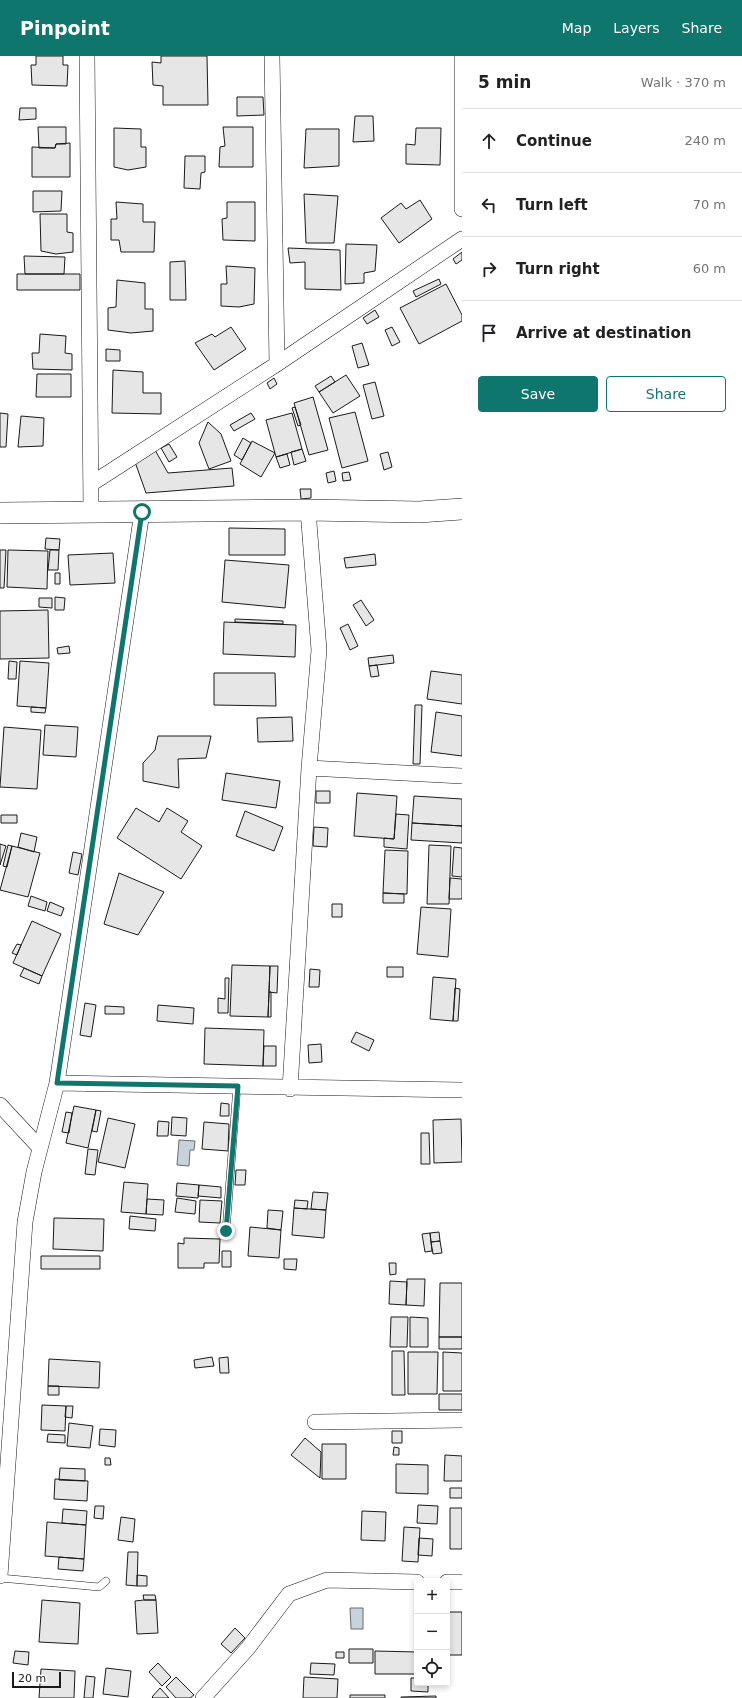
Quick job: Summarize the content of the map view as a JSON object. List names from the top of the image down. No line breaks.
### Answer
{"scale_bar":"20 m","page":{"header":"Pinpoint","nav":["Map","Layers","Share"],"heading":["5 min","Walk · 370 m"],"list":[["Continue","240 m"],["Turn left","70 m"],["Turn right","60 m"],"Arrive at destination"],"buttons":["Save","Share"],"map_buttons":["+","−"],"scale":"20 m"}}
